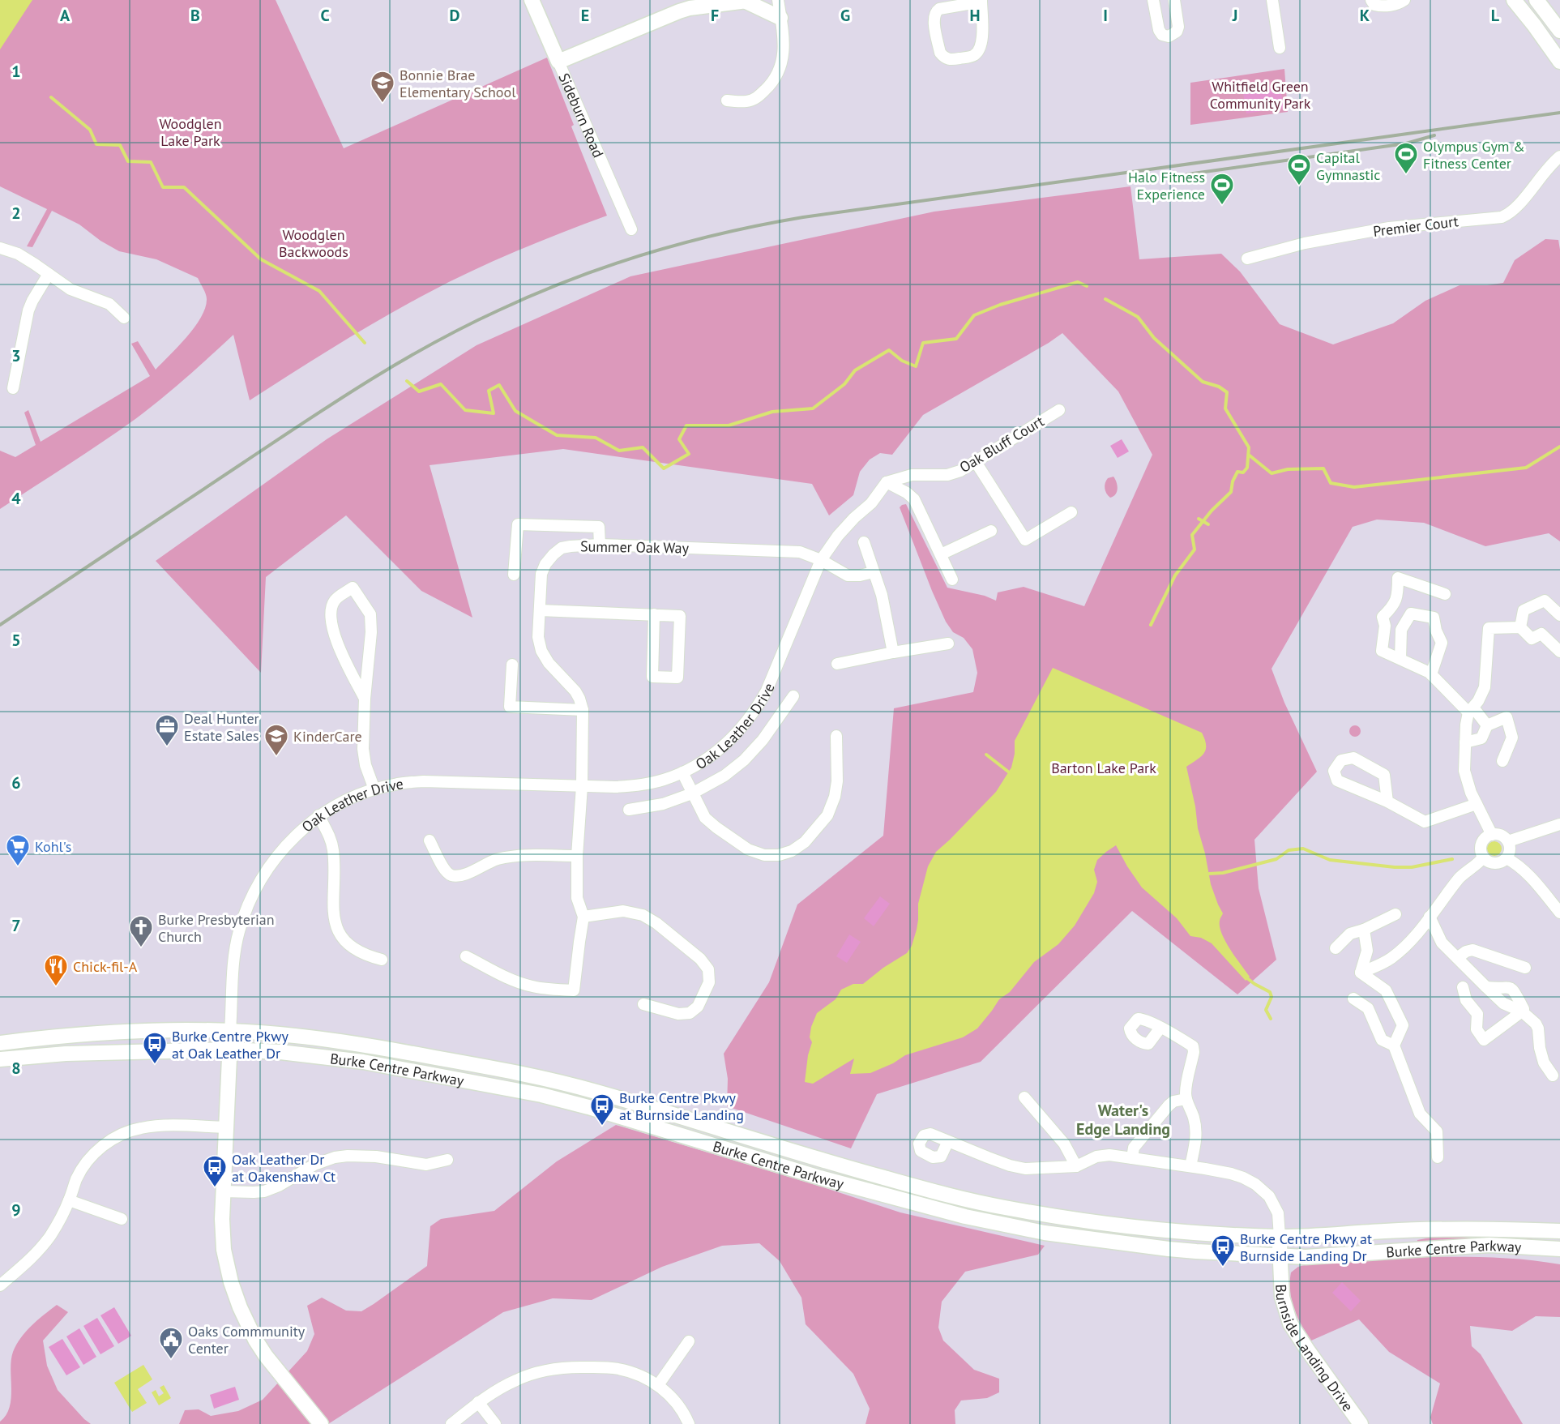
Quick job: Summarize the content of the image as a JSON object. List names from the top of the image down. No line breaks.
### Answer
{"streets":{"main road":["Sideburn Road","Oak Leather Drive","Burke Centre Parkway","Burnside Landing Drive"],"street":["Premier Court","Oak Bluff Court","Summer Oak Way"]},"crossings":[["Oak Bluff Court","Oak Leather Drive"],["Summer Oak Way","Oak Leather Drive"],["Oak Leather Drive","Burke Centre Parkway"],["Burke Centre Parkway","Burnside Landing Drive"]],"districts":["Water's Edge Landing"],"parks":["Whitfield Green Community Park","Woodglen Lake Park","Woodglen Backwoods","Barton Lake Park"],"places":{"school or university":["Bonnie Brae Elementary School","KinderCare"],"sports":["Olympus Gym & Fitness Center","Capital Gymnastic","Halo Fitness Experience"],"office":["Deal Hunter Estate Sales"],"supermarket":["Kohl's"],"church":["Burke Presbyterian Church"],"restaurant":["Chick-fil-A"],"bus stop":["Burke Centre Pkwy at Oak Leather Dr","Burke Centre Pkwy at Burnside Landing","Oak Leather Dr at Oakenshaw Ct","Burke Centre Pkwy at Burnside Landing Dr"],"public building":["Oaks Commmunity Center"]},"grid":{"columns":["A","B","C","D","E","F","G","H","I","J","K","L"],"rows":["1","2","3","4","5","6","7","8","9"]}}
